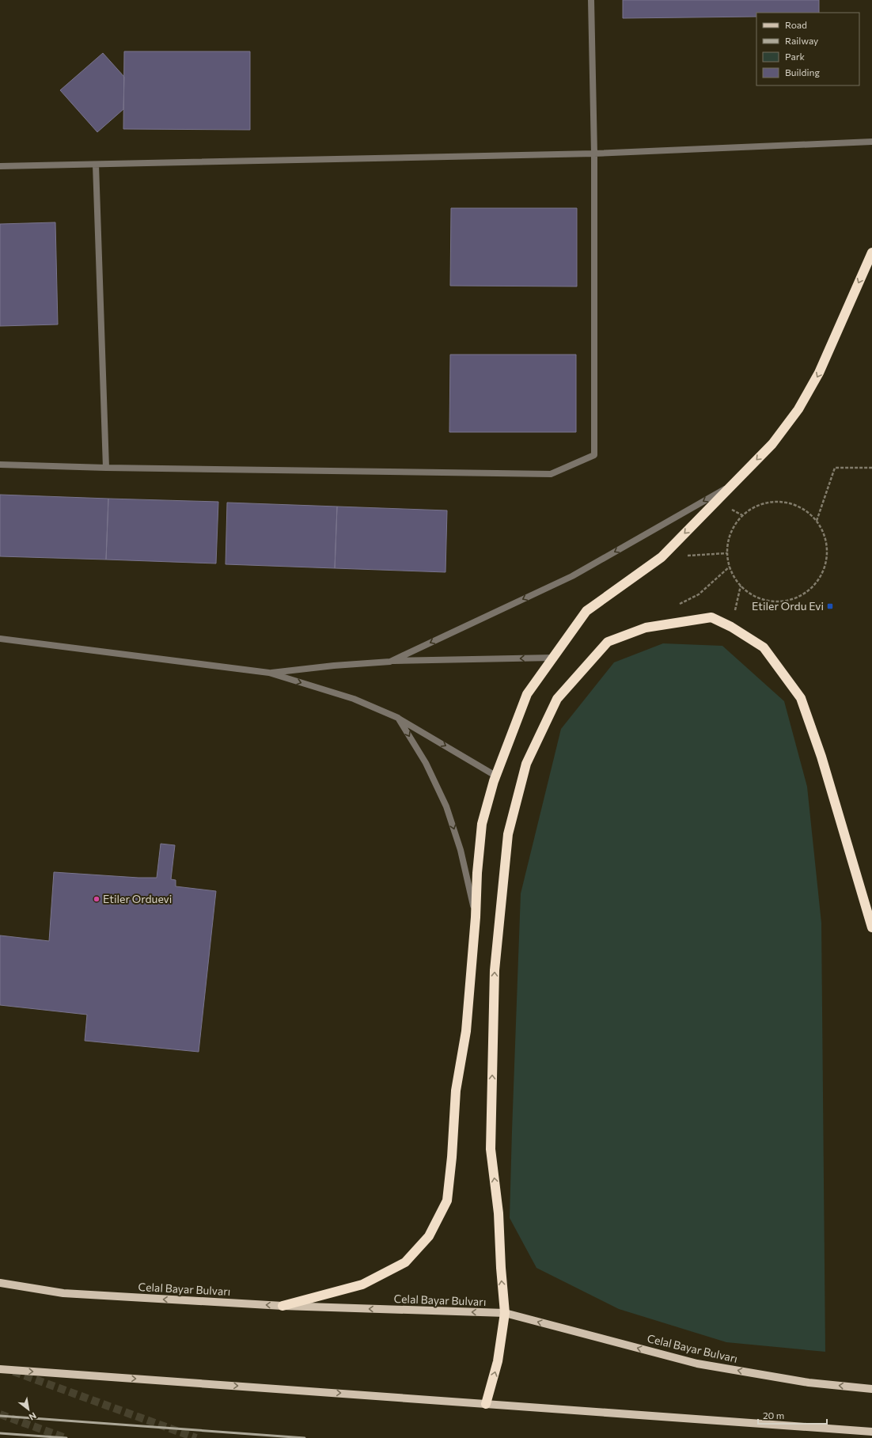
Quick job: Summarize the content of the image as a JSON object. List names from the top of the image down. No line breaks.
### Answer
{"streets":{"main road":["Celal Bayar Bulvarı"]},"one_way":["Celal Bayar Bulvarı"],"places":{"transit":["Etiler Ordu Evi"],"other":["Etiler Orduevi"]},"legend":["Road","Railway","Park","Building"],"scale_bar":"20 m","north":"bottom right"}
